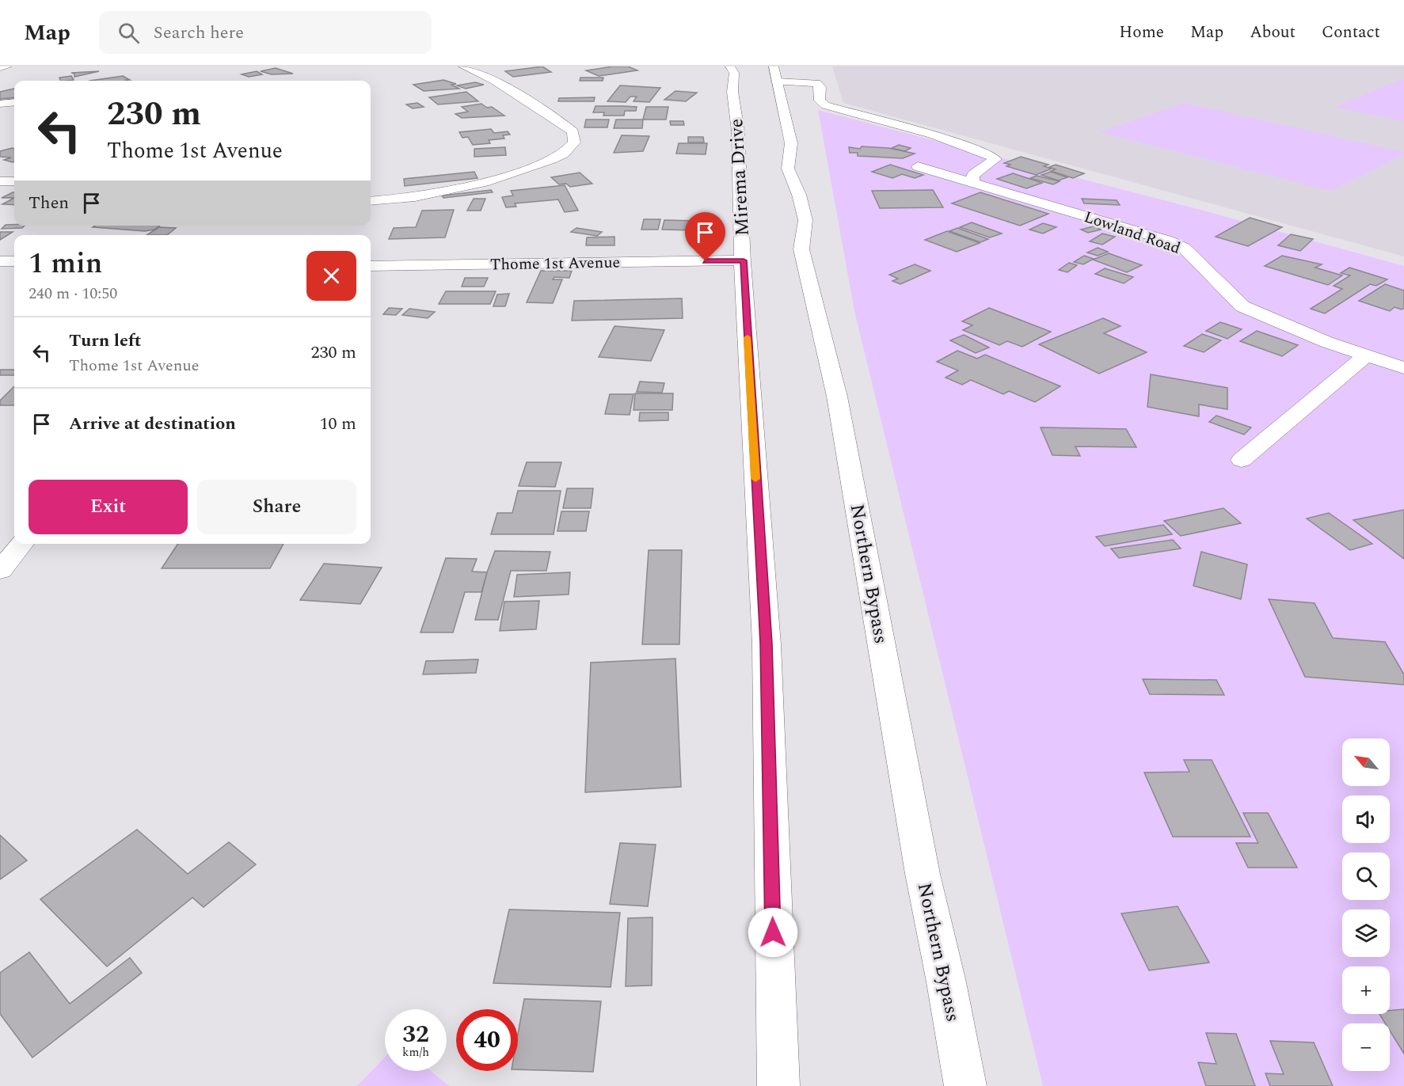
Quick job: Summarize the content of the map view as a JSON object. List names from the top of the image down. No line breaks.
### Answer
{"streets":{"street":["Mirema Drive","Lowland Road","Thome 1st Avenue","Northern Bypass"]},"crossings":[["Mirema Drive","Thome 1st Avenue"]],"north":"top left","page":{"header":"Map","search":"Search here","nav":["Home","Map","About","Contact"],"turn":["230 m","Thome 1st Avenue"],"then":"Then","heading":["1 min","240 m · 10:50"],"list":[{"name":"Turn left","note":"Thome 1st Avenue","value":"230 m"},{"name":"Arrive at destination","value":"10 m"}],"buttons":["Exit","Share"],"map_buttons":["+","−"],"speed":"32 km/h","limit":"40"}}
